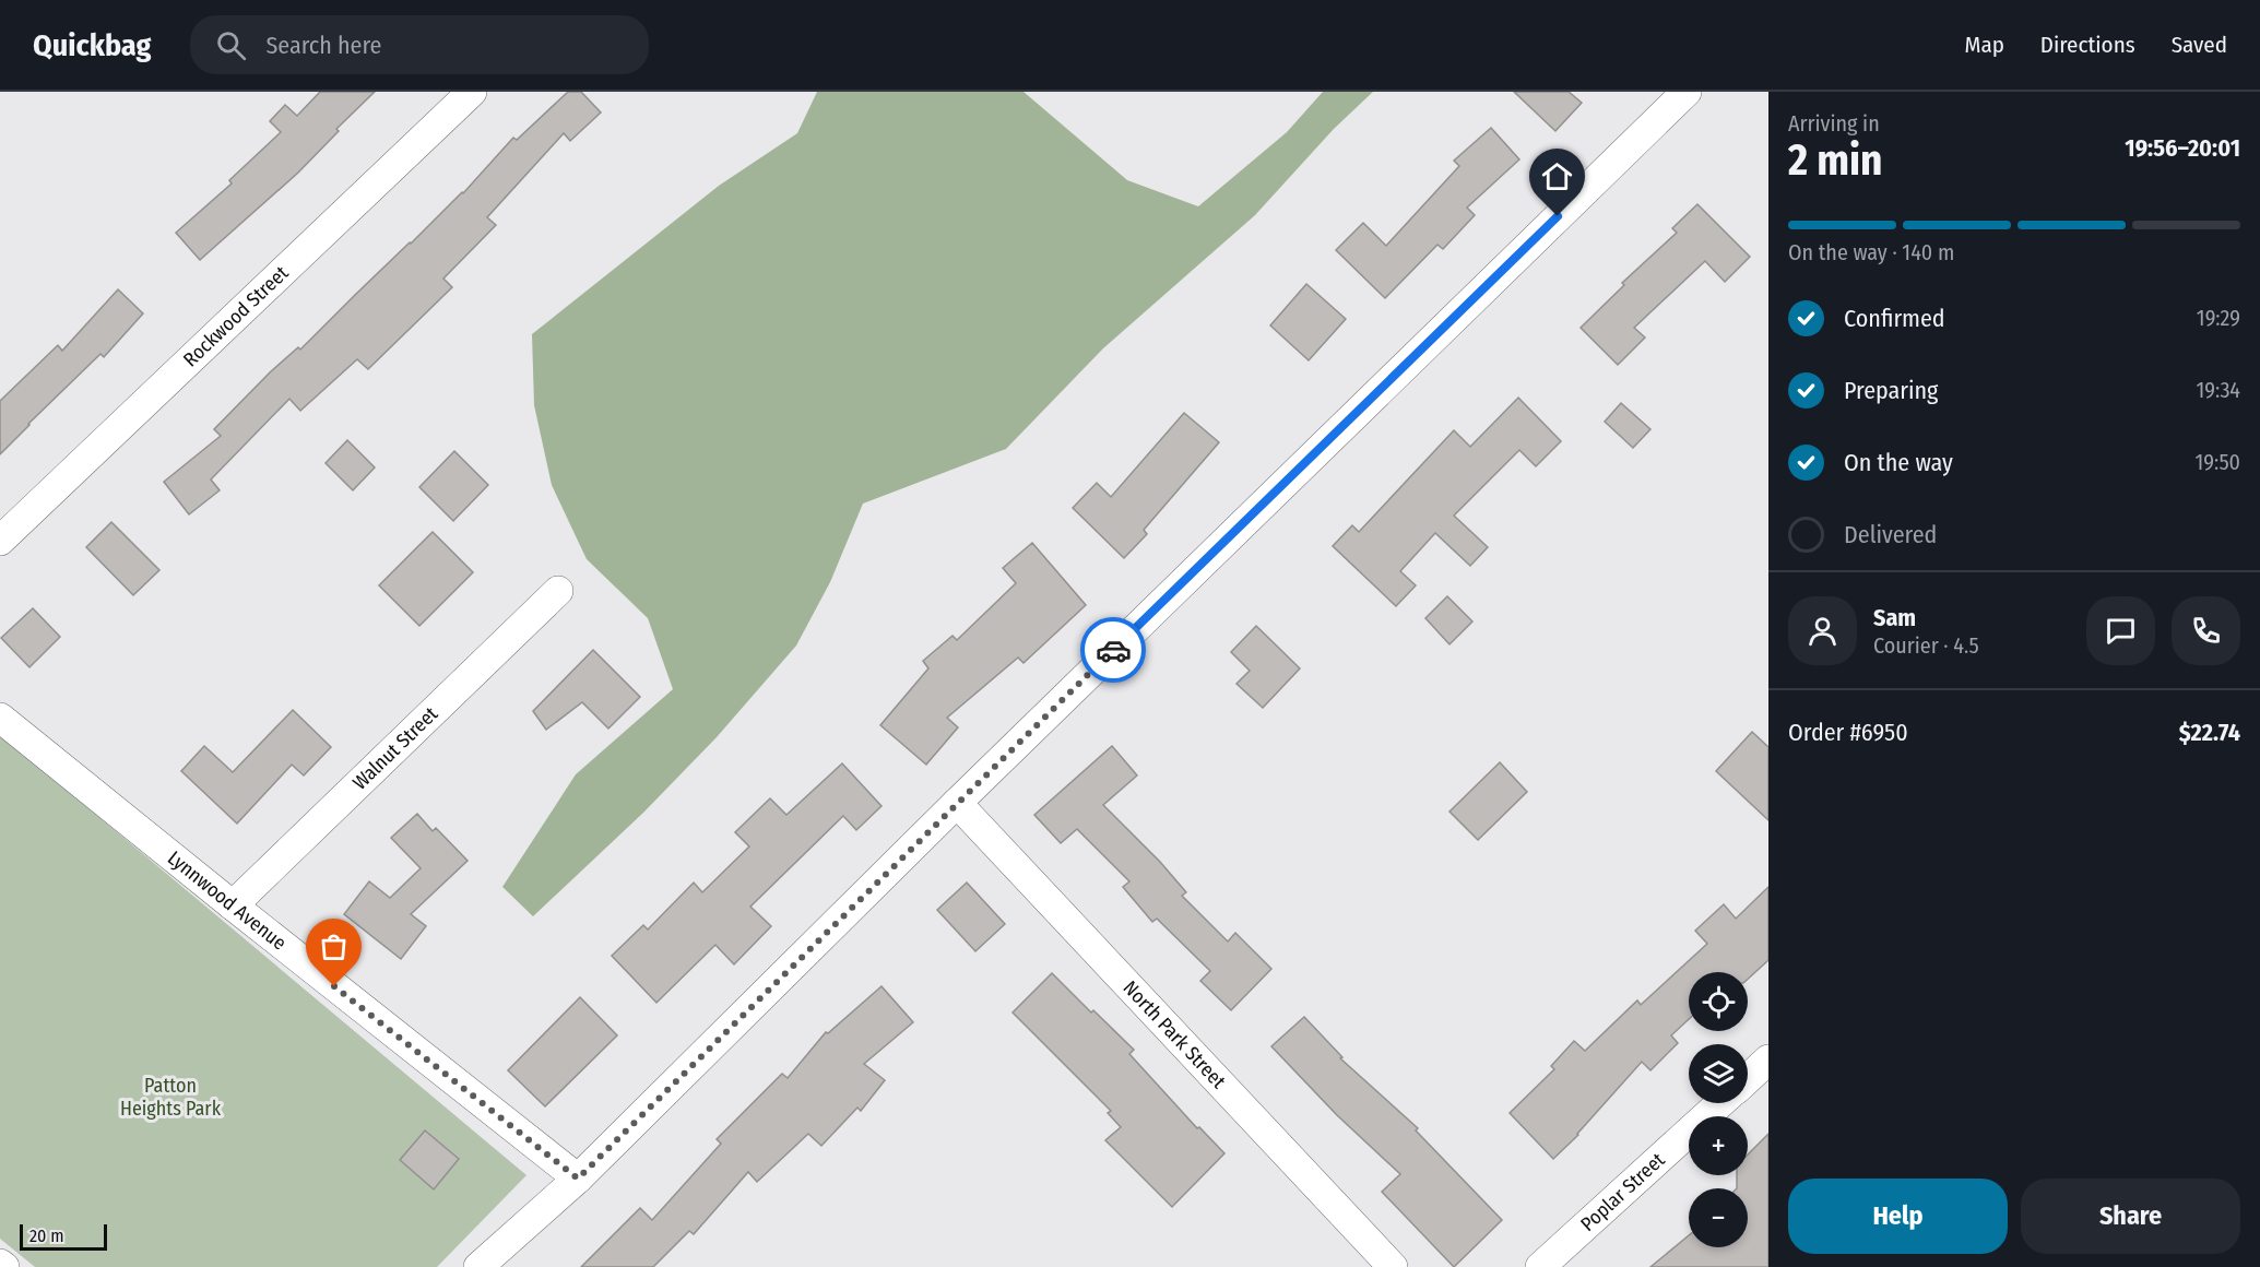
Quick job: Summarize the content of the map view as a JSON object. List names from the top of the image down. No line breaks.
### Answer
{"streets":{"street":["Rockwood Street","Walnut Street","Lynnwood Avenue","North Park Street","Poplar Street"]},"crossings":[["Walnut Street","Lynnwood Avenue"]],"parks":["Patton Heights Park"],"scale_bar":"20 m","page":{"header":"Quickbag","search":"Search here","nav":["Map","Directions","Saved"],"heading":["2 min","Arriving in","19:56–20:01"],"panel":["Sam","Courier · 4.5","Order #6950","$22.74"],"bar":"On the way · 140 m","list":[["Confirmed","19:29"],["Preparing","19:34"],["On the way","19:50"],"Delivered"],"map_buttons":["+","−"],"buttons":["Help","Share"],"scale":"20 m"}}
